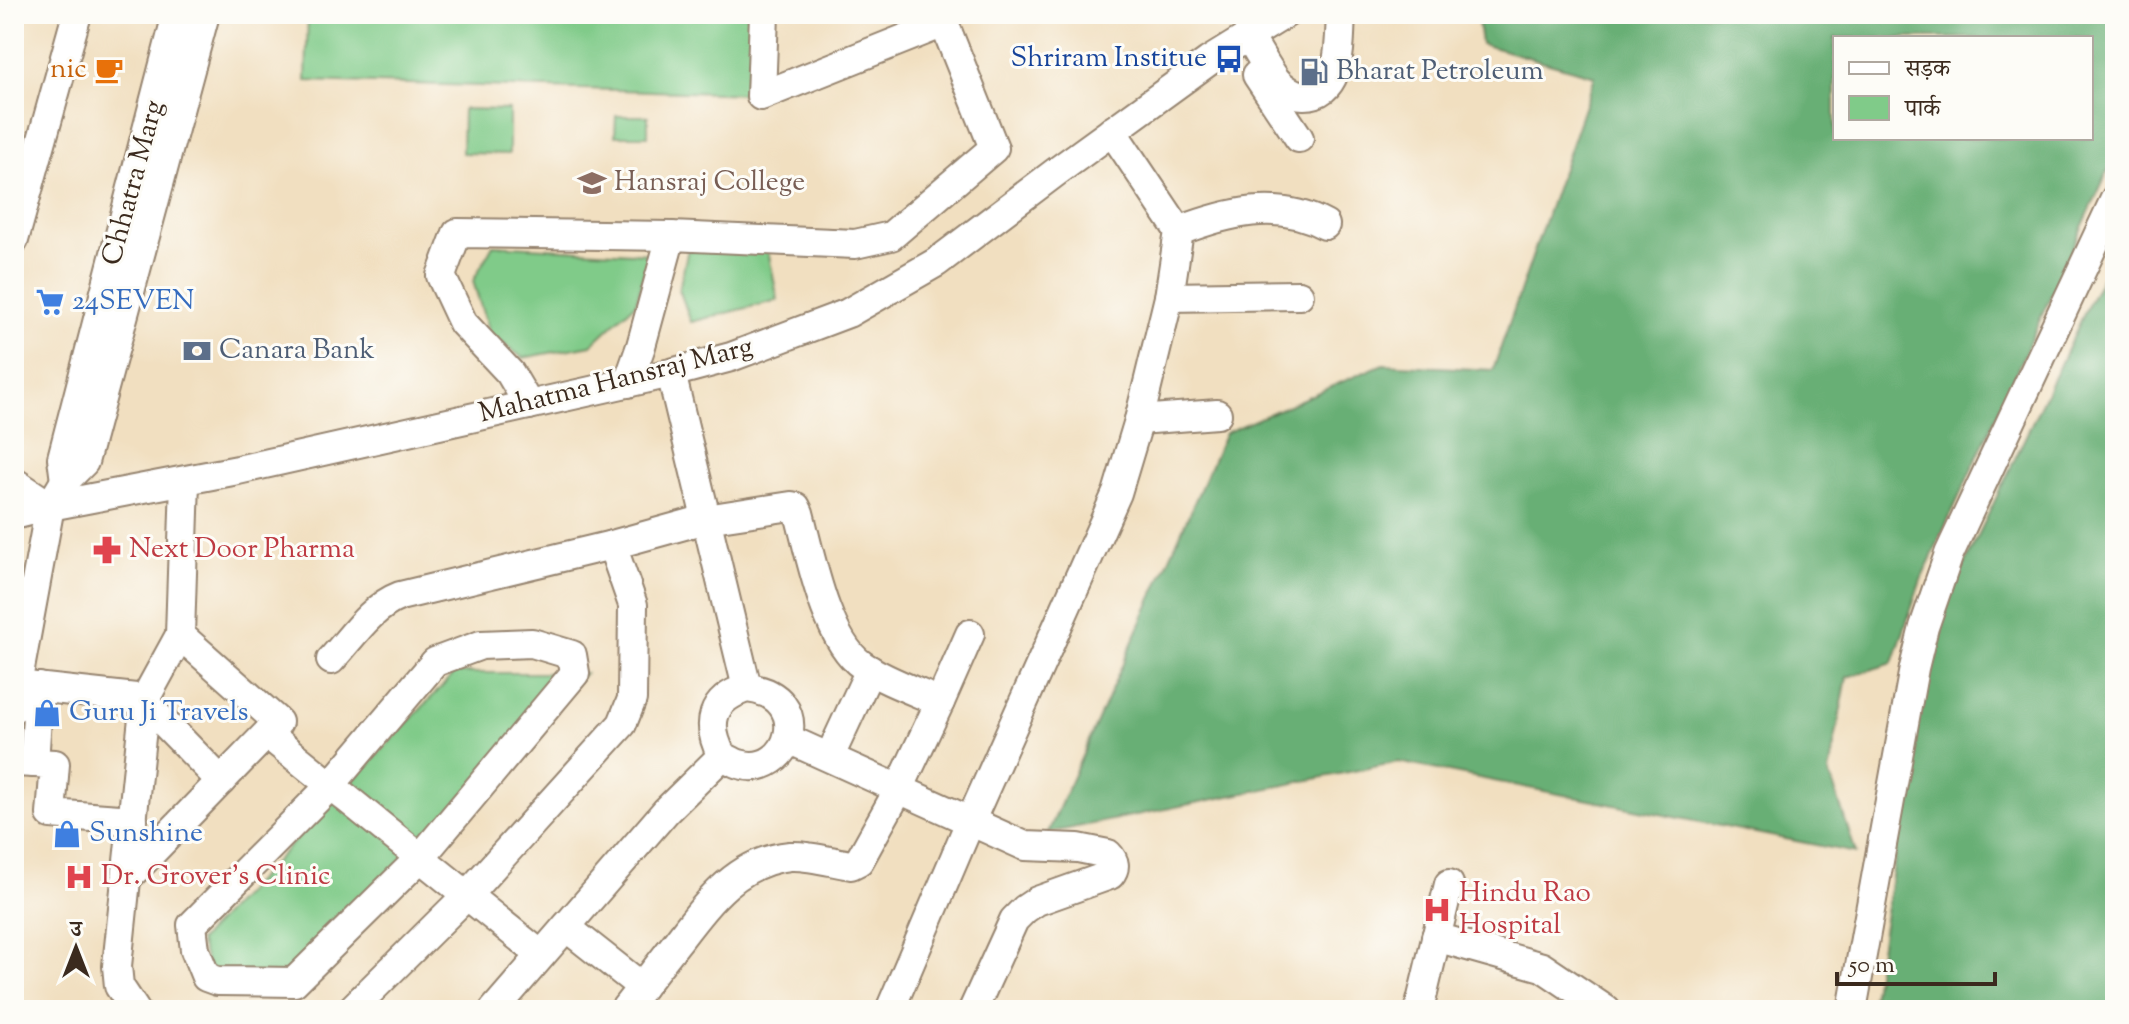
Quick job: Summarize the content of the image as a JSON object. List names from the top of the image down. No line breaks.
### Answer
{"streets":{"street":["Chhatra Marg","Mahatma Hansraj Marg"]},"places":{"bus stop":["Shriram Institue"],"cafe":["nic"],"fuel station":["Bharat Petroleum"],"school or university":["Hansraj College"],"supermarket":["24SEVEN"],"bank":["Canara Bank"],"pharmacy":["Next Door Pharma"],"shop":["Guru Ji Travels","Sunshine"],"hospital":["Dr. Grover's Clinic","Hindu Rao Hospital"]},"legend":["सड़क","पार्क"],"scale_bar":"50 m","north":"top"}
